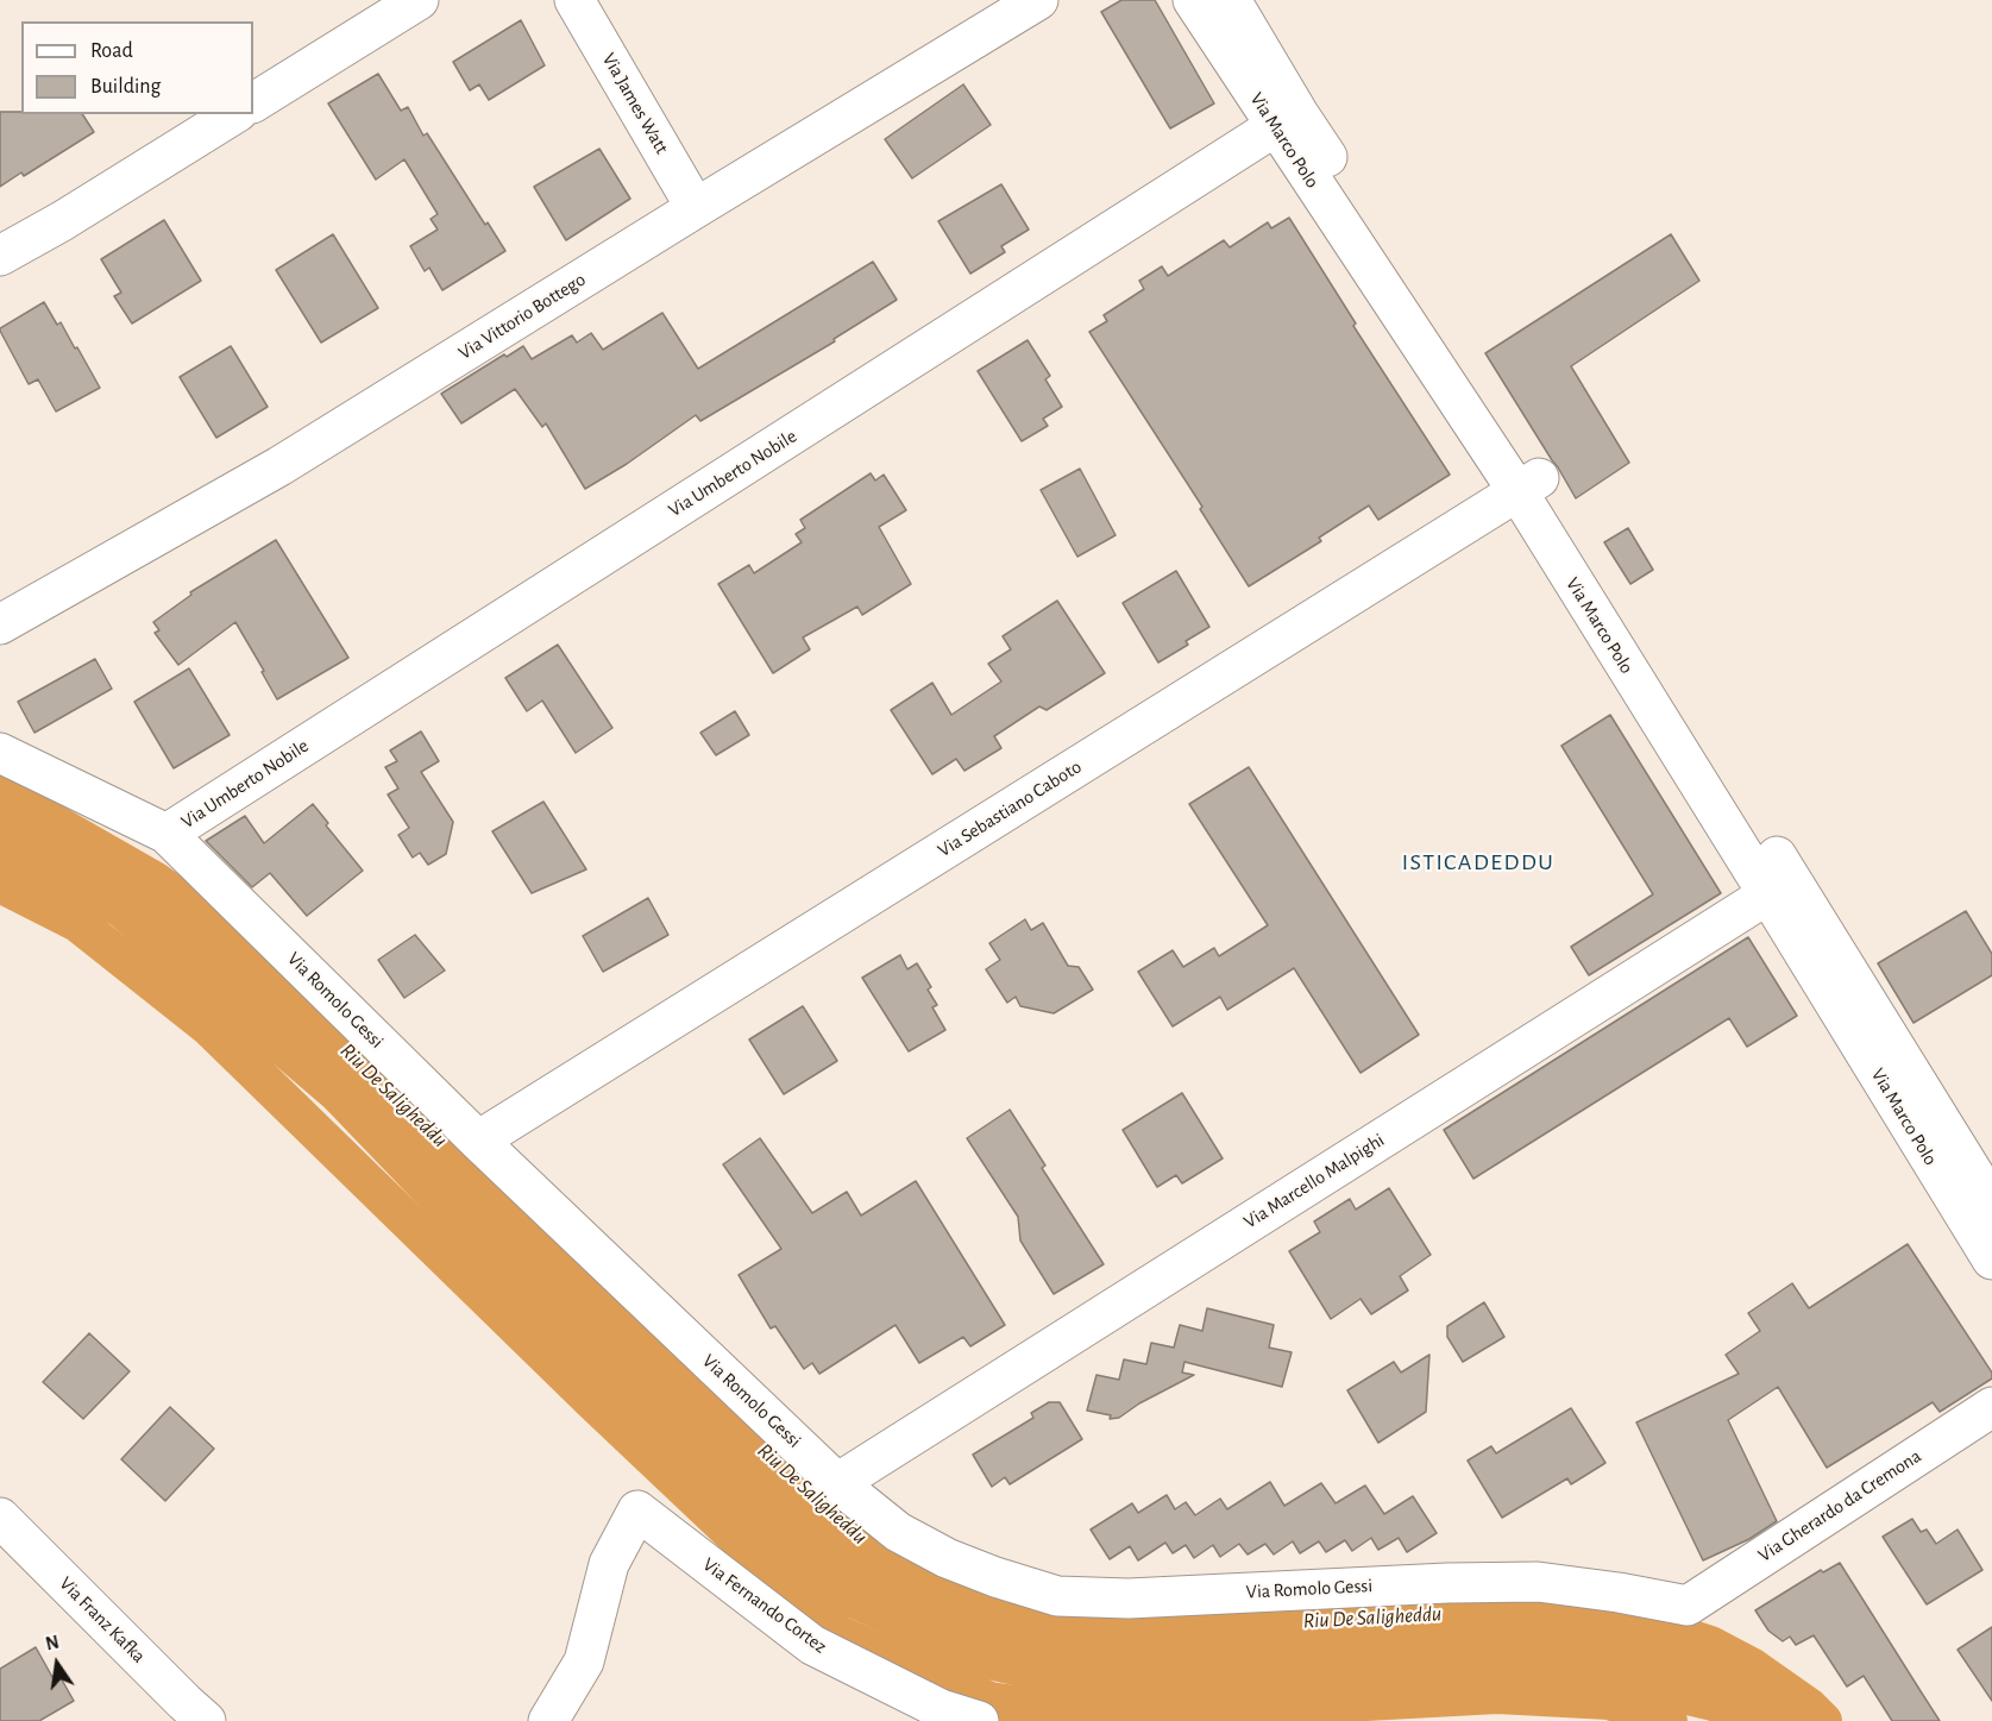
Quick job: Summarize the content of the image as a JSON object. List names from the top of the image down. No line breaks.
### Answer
{"streets":{"street":["Via James Watt","Via Marco Polo","Via Vittorio Bottego","Via Umberto Nobile","Via Sebastiano Caboto","Via Romolo Gessi","Via Marcello Malpighi","Via Gherardo da Cremona","Via Fernando Cortez","Via Franz Kafka"]},"crossings":[["Via James Watt","Via Vittorio Bottego"],["Via Marco Polo","Via Umberto Nobile"],["Via Marco Polo","Via Sebastiano Caboto"],["Via Marco Polo","Via Marcello Malpighi"],["Via Umberto Nobile","Via Romolo Gessi"],["Via Sebastiano Caboto","Via Romolo Gessi"],["Via Romolo Gessi","Via Marcello Malpighi"],["Via Romolo Gessi","Via Gherardo da Cremona"]],"districts":["ISTICADEDDU"],"water":["Riu De Saligheddu"],"legend":["Road","Building"],"north":"top"}
